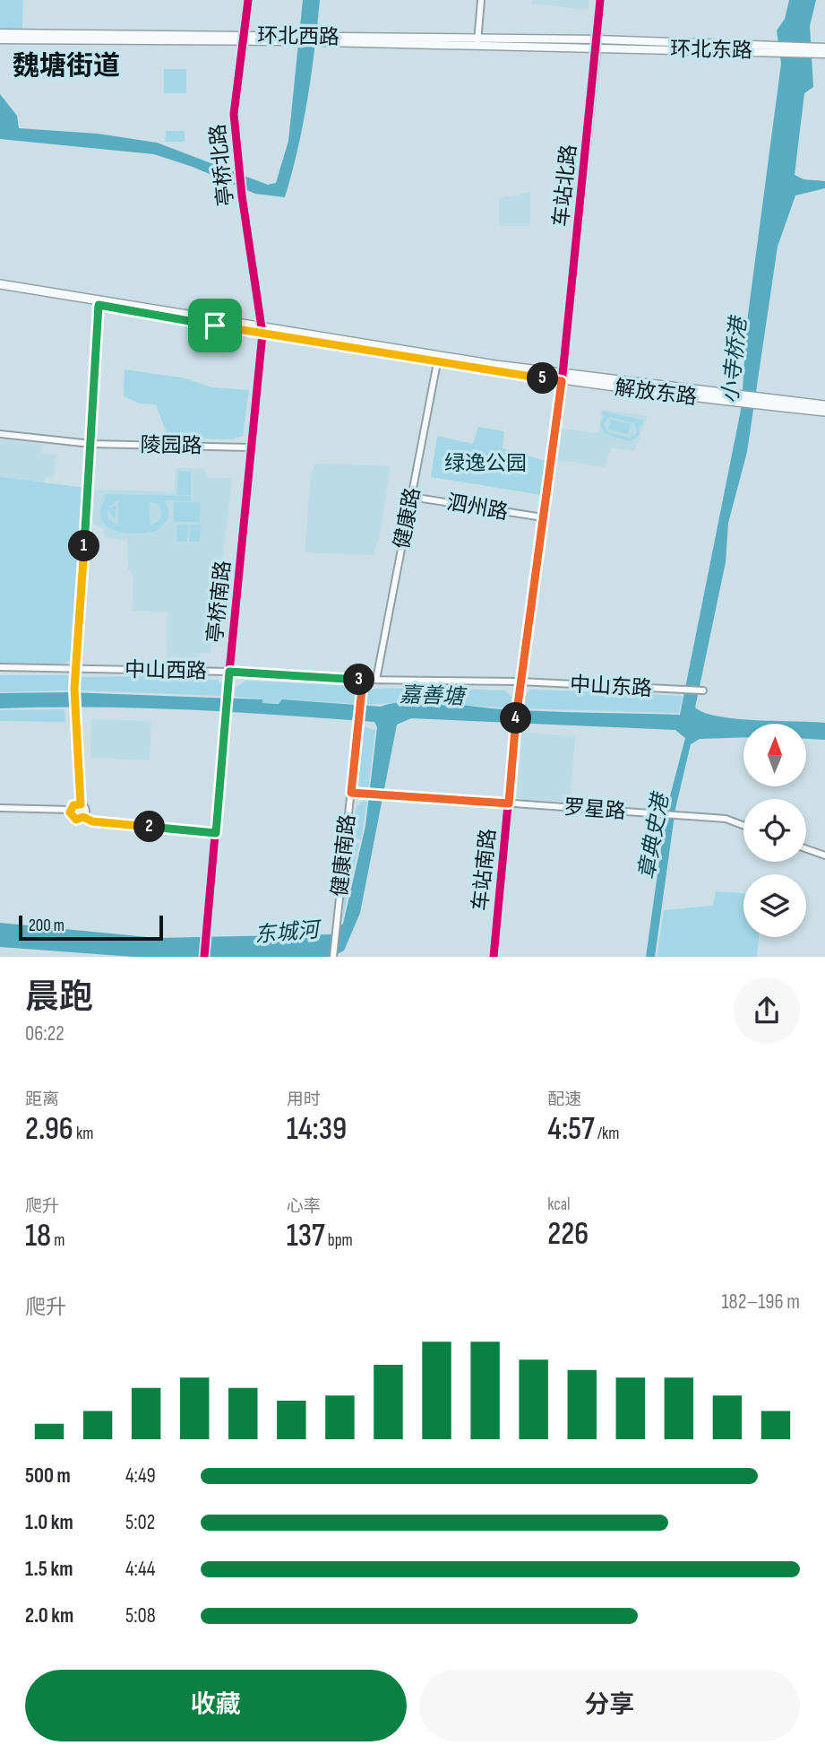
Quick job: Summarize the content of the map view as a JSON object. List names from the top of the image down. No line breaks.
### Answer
{"streets":{"main road":["解放东路"],"street":["环北西路","环北东路","亭桥北路","车站北路","陵园路","泗州路","健康路","亭桥南路","中山西路","中山东路","罗星路","健康南路","车站南路"]},"crossings":[["环北西路","环北东路"],["环北西路","亭桥北路"],["环北西路","车站北路"],["环北东路","车站北路"],["亭桥北路","解放东路"],["亭桥北路","亭桥南路"],["车站北路","解放东路"],["车站北路","车站南路"],["解放东路","健康路"],["解放东路","亭桥南路"],["解放东路","车站南路"],["陵园路","亭桥南路"],["泗州路","健康路"],["泗州路","车站南路"],["健康路","中山西路"],["亭桥南路","中山西路"],["中山西路","中山东路"],["中山西路","健康南路"],["中山西路","车站南路"],["中山东路","车站南路"],["罗星路","健康南路"],["罗星路","车站南路"]],"districts":["魏塘街道"],"water":["小寺桥港","嘉善塘","章典史港","东城河"],"parks":["绿逸公园"],"scale_bar":"200 m","north":"top","page":{"pins":["5","1","3","4","2"],"scale":"200 m","heading":["晨跑","06:22"],"stats":[["距离","2.96 km"],["用时","14:39"],["配速","4:57 /km"],["爬升","18 m"],["心率","137 bpm"],["kcal","226"]],"chart":["爬升","182–196 m"],"list":[{"name":"500 m","note":"4:49"},{"name":"1.0 km","note":"5:02"},{"name":"1.5 km","note":"4:44"},{"name":"2.0 km","note":"5:08"}],"buttons":["收藏","分享"]}}
